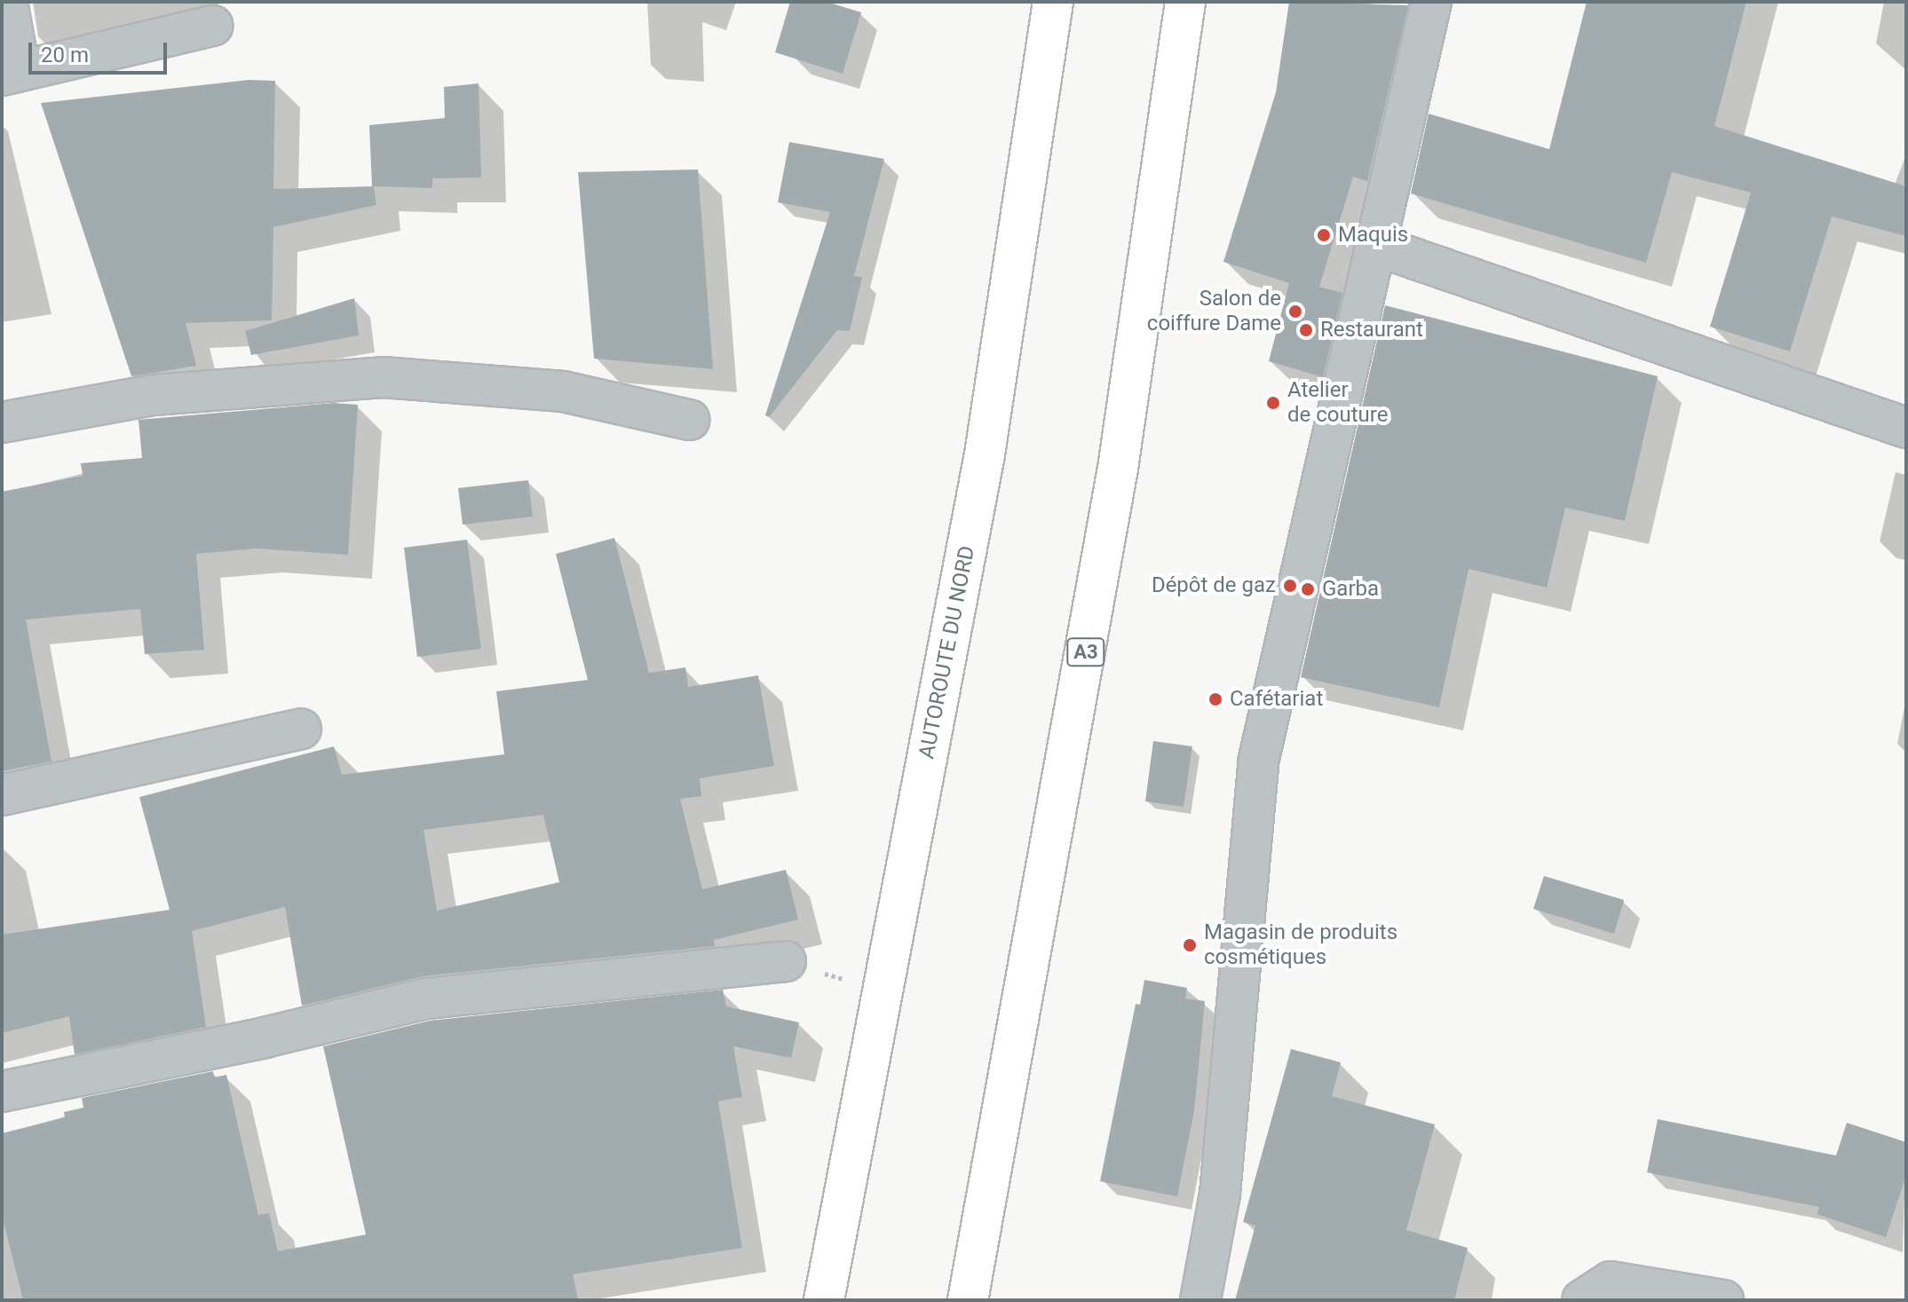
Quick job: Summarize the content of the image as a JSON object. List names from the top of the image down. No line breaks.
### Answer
{"streets":{"highway":["AUTOROUTE DU NORD","A3"]},"places":["Maquis","Salon de coiffure Dame","Restaurant","Atelier de couture","Dépôt de gaz","Garba","Cafétariat","Magasin de produits cosmétiques"],"scale_bar":"20 m"}
